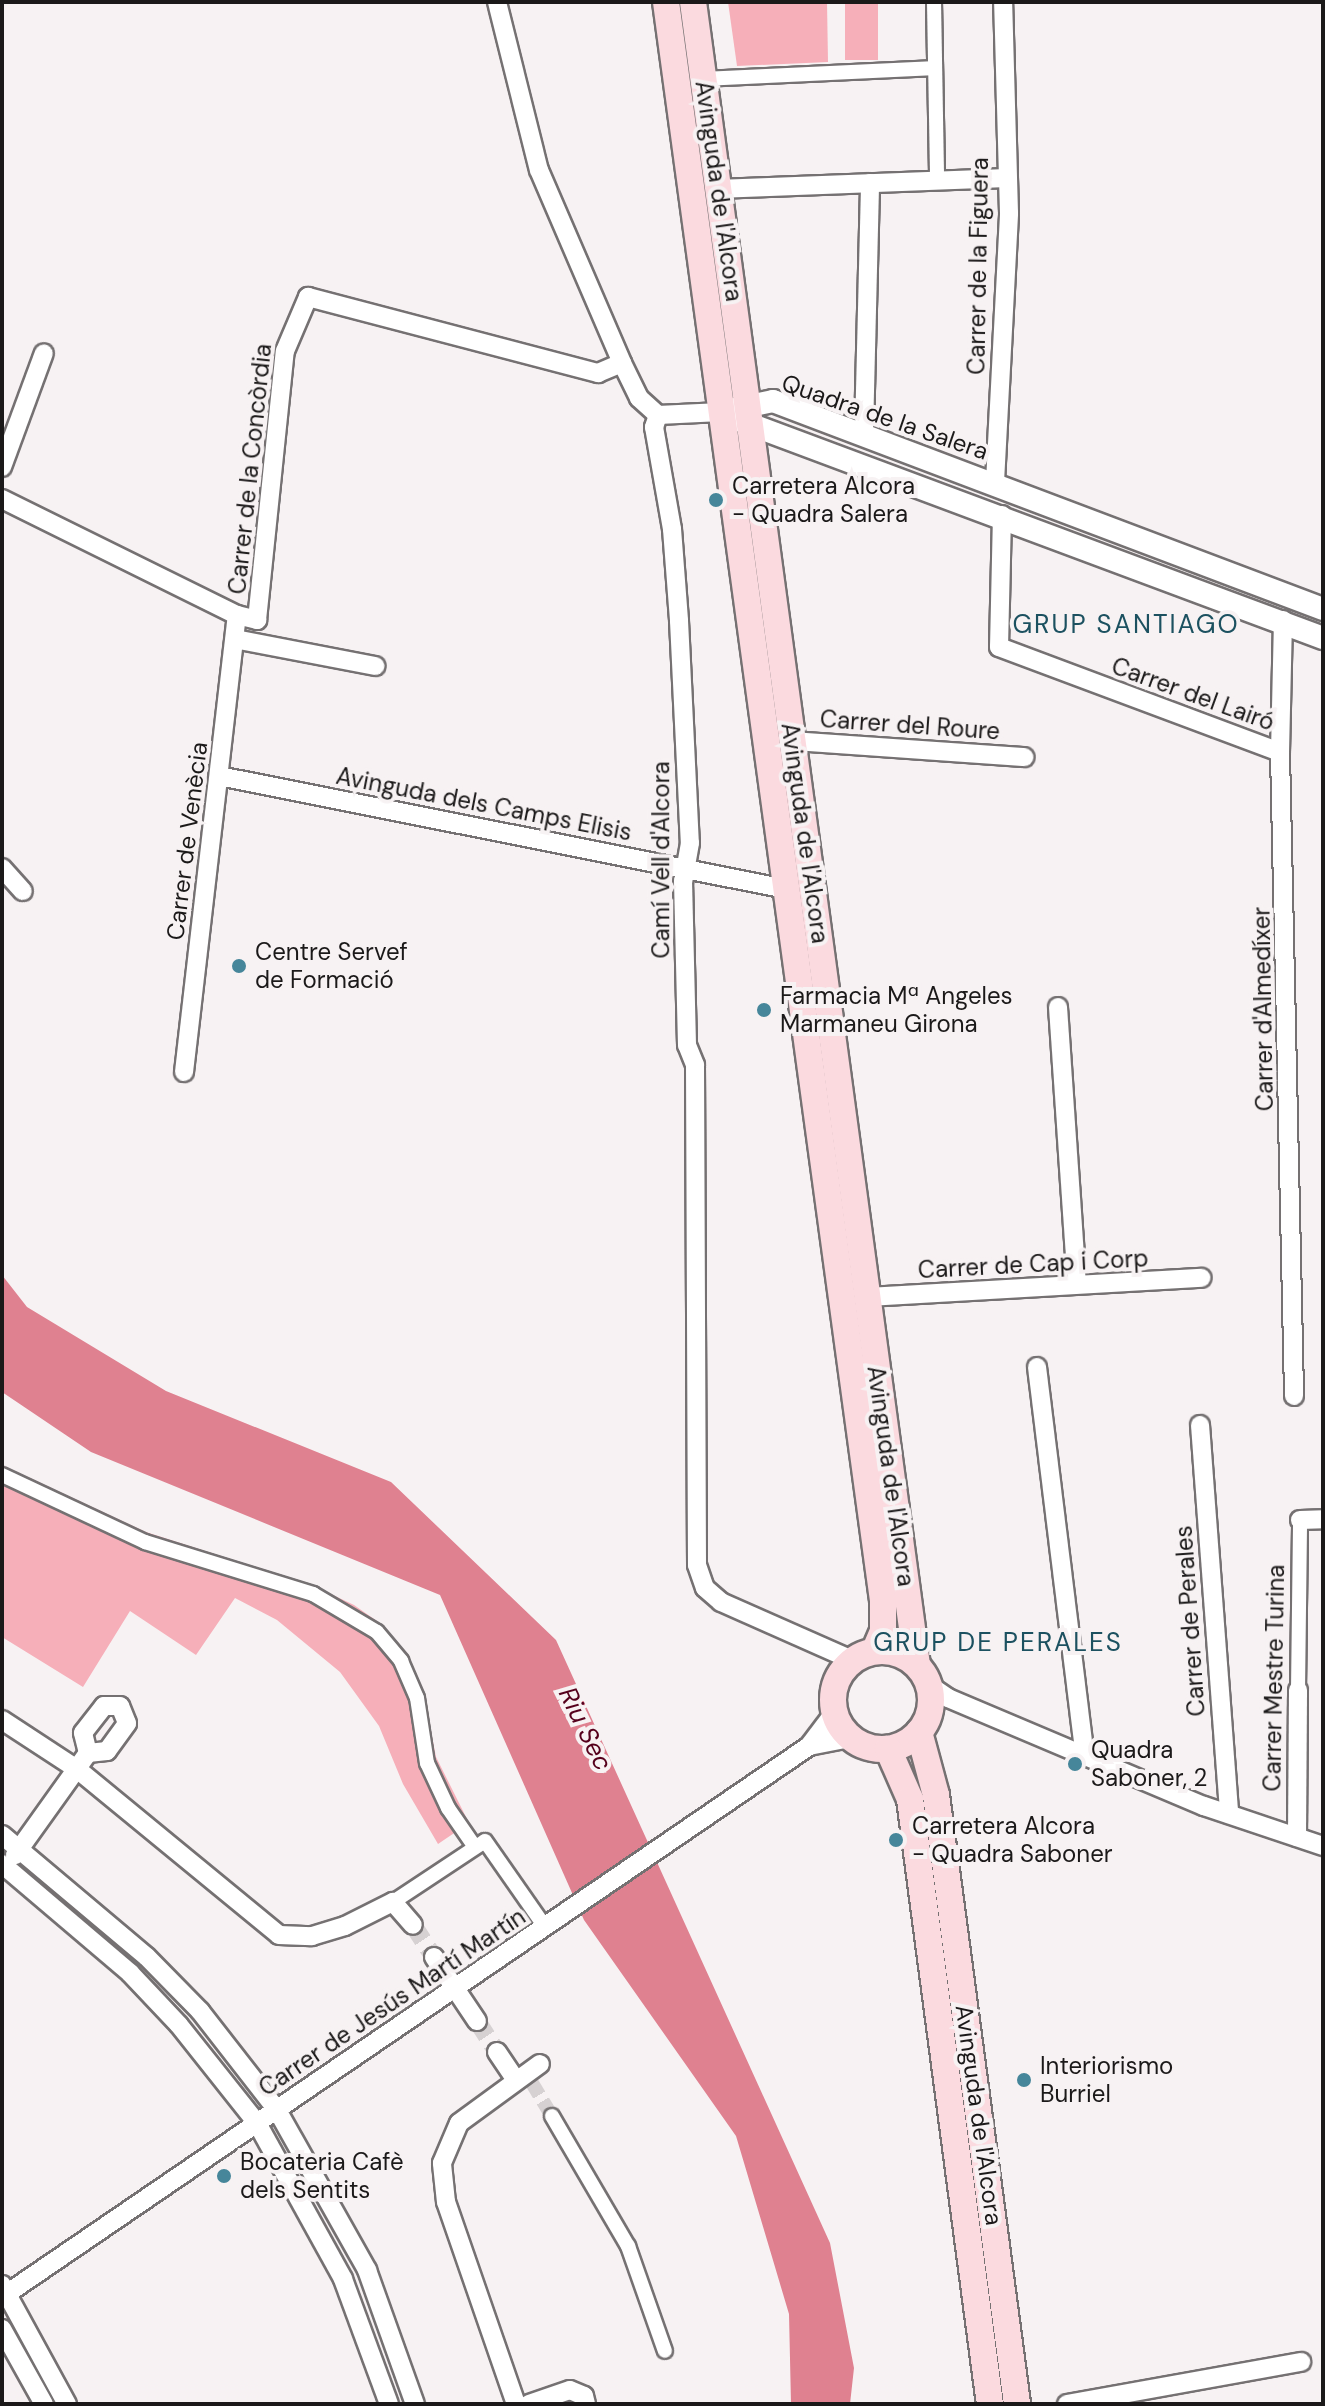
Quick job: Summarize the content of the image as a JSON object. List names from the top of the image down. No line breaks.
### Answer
{"streets":{"main road":["Avinguda de l'Alcora"],"street":["Carrer de la Figuera","Quadra de la Salera","Carrer de la Concòrdia","Carrer del Lairó","Carrer del Roure","Avinguda dels Camps Elisis","Carrer de Venècia","Camí Vell d'Alcora","Carrer d'Almedíxer","Carrer de Cap i Corp","Carrer de Perales","Carrer Mestre Turina","Carrer de Jesús Martí Martín"]},"crossings":[["Avinguda de l'Alcora","Quadra de la Salera"],["Avinguda de l'Alcora","Carrer del Roure"],["Avinguda de l'Alcora","Avinguda dels Camps Elisis"],["Avinguda de l'Alcora","Camí Vell d'Alcora"],["Avinguda de l'Alcora","Carrer de Cap i Corp"],["Avinguda de l'Alcora","Carrer de Jesús Martí Martín"],["Carrer de la Figuera","Quadra de la Salera"],["Quadra de la Salera","Carrer del Lairó"],["Quadra de la Salera","Carrer d'Almedíxer"],["Carrer de la Concòrdia","Carrer de Venècia"],["Carrer del Lairó","Carrer d'Almedíxer"],["Avinguda dels Camps Elisis","Carrer de Venècia"],["Avinguda dels Camps Elisis","Camí Vell d'Alcora"],["Camí Vell d'Alcora","Carrer de Jesús Martí Martín"]],"districts":["GRUP SANTIAGO","GRUP DE PERALES"],"water":["Riu Sec"],"places":["Carretera Alcora - Quadra Salera","Centre Servef de Formació","Farmacia Mª Angeles Marmaneu Girona","Quadra Saboner, 2","Carretera Alcora - Quadra Saboner","Interiorismo Burriel","Bocateria Cafè dels Sentits"]}
